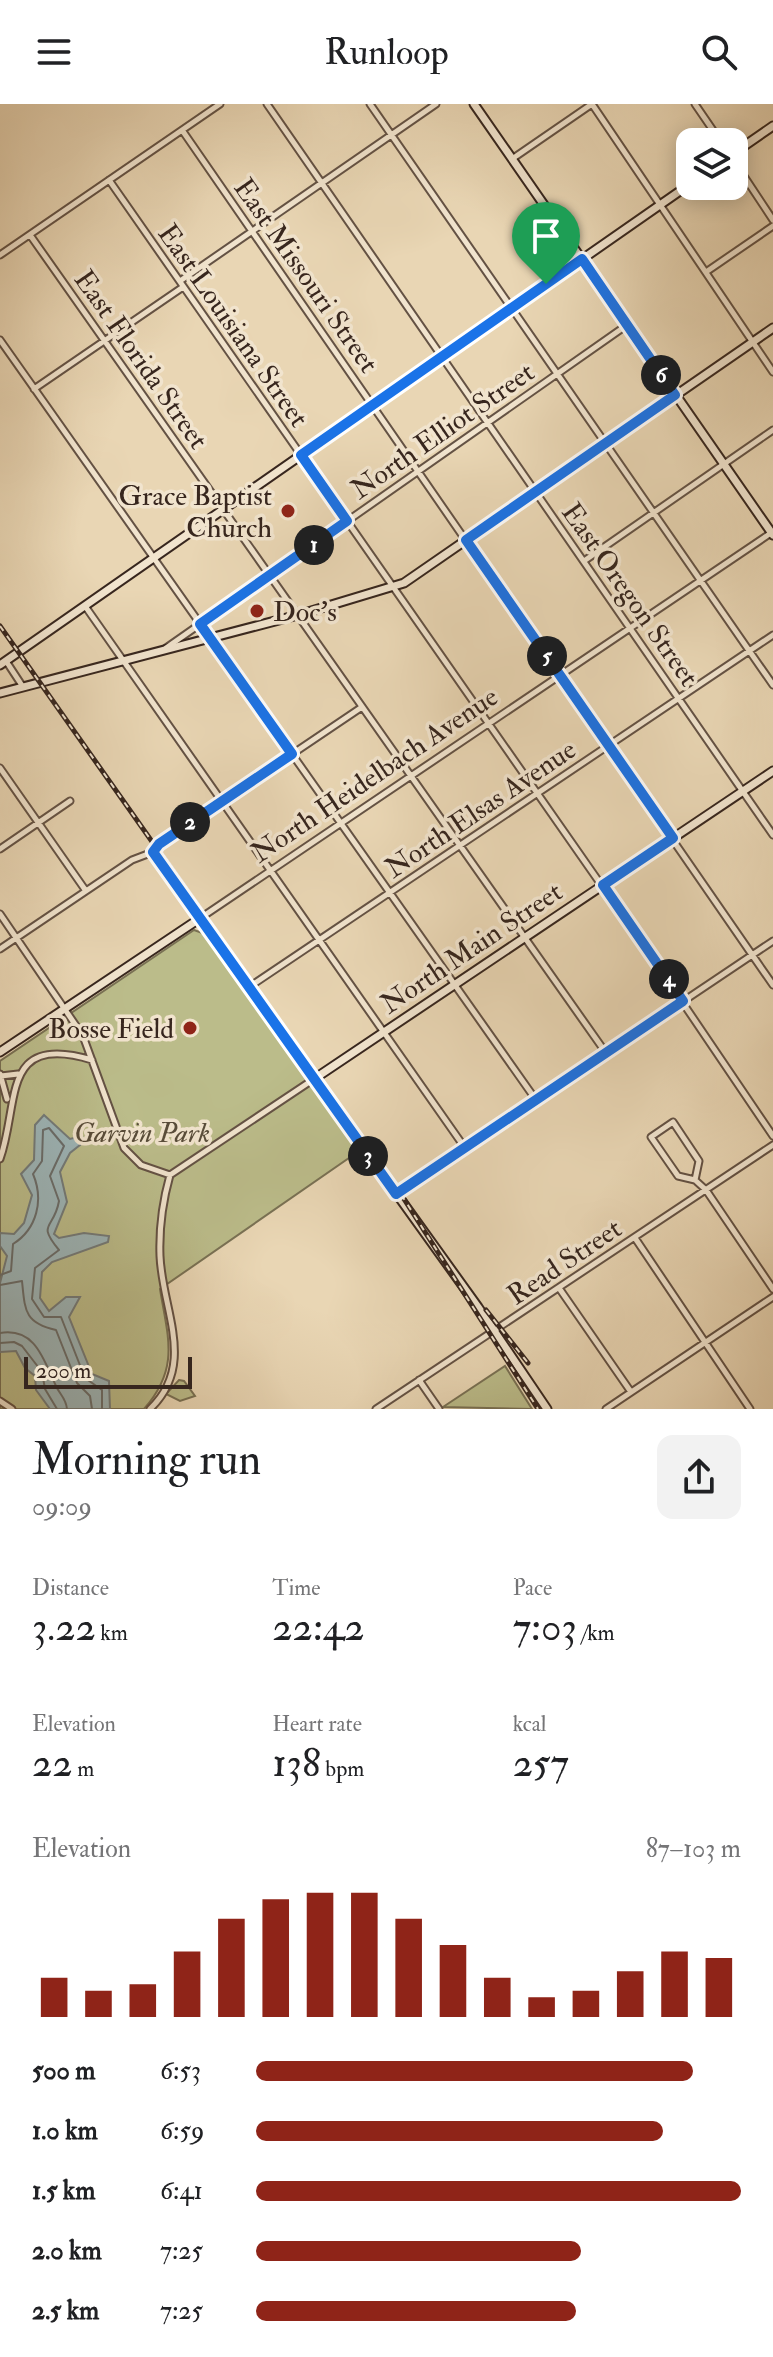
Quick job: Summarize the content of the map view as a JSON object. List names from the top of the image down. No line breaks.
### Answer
{"streets":{"main road":["North Heidelbach Avenue","North Main Street"],"street":["East Missouri Street","East Louisiana Street","East Florida Street","North Elliot Street","East Oregon Street","North Elsas Avenue","Read Street"]},"crossings":[["East Missouri Street","North Elliot Street"],["East Missouri Street","North Heidelbach Avenue"],["East Missouri Street","North Elsas Avenue"],["East Missouri Street","North Main Street"],["East Louisiana Street","North Elliot Street"],["East Louisiana Street","North Heidelbach Avenue"],["East Louisiana Street","North Elsas Avenue"],["East Louisiana Street","North Main Street"],["East Florida Street","North Elliot Street"],["East Florida Street","North Heidelbach Avenue"],["East Florida Street","North Elsas Avenue"],["East Florida Street","North Main Street"],["North Elliot Street","East Oregon Street"],["East Oregon Street","North Heidelbach Avenue"],["East Oregon Street","North Elsas Avenue"],["East Oregon Street","North Main Street"]],"parks":["Garvin Park"],"places":["Grace Baptist Church","Doc's","Bosse Field"],"scale_bar":"200 m","page":{"header":"Runloop","pins":["6","1","5","2","4","3"],"scale":"200 m","heading":["Morning run","09:09"],"stats":[["Distance","3.22 km"],["Time","22:42"],["Pace","7:03 /km"],["Elevation","22 m"],["Heart rate","138 bpm"],["kcal","257"]],"chart":["Elevation","87–103 m"],"list":[{"name":"500 m","note":"6:53"},{"name":"1.0 km","note":"6:59"},{"name":"1.5 km","note":"6:41"},{"name":"2.0 km","note":"7:25"},{"name":"2.5 km","note":"7:25"}]}}
